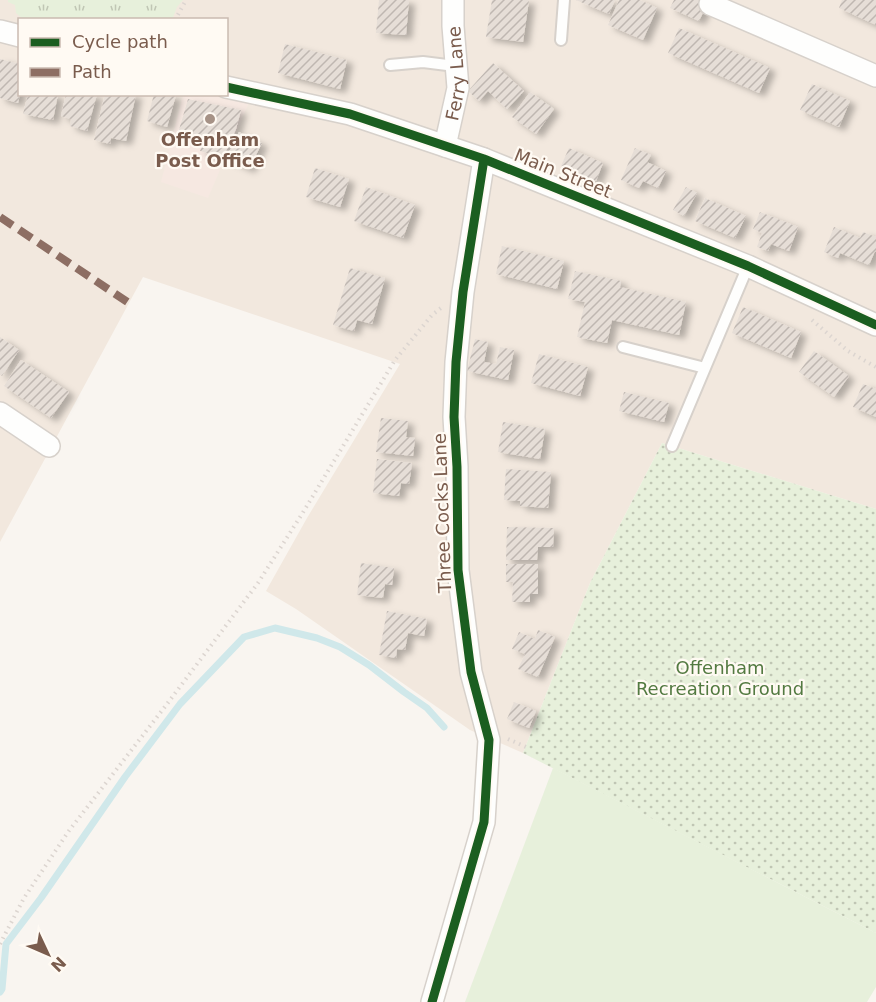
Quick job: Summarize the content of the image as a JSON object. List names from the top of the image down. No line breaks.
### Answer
{"streets":{"street":["Ferry Lane","Main Street","Three Cocks Lane"]},"crossings":[["Ferry Lane","Main Street"],["Main Street","Three Cocks Lane"]],"parks":["Offenham Recreation Ground"],"places":["Offenham Post Office"],"legend":["Cycle path","Path"],"north":"bottom right"}
